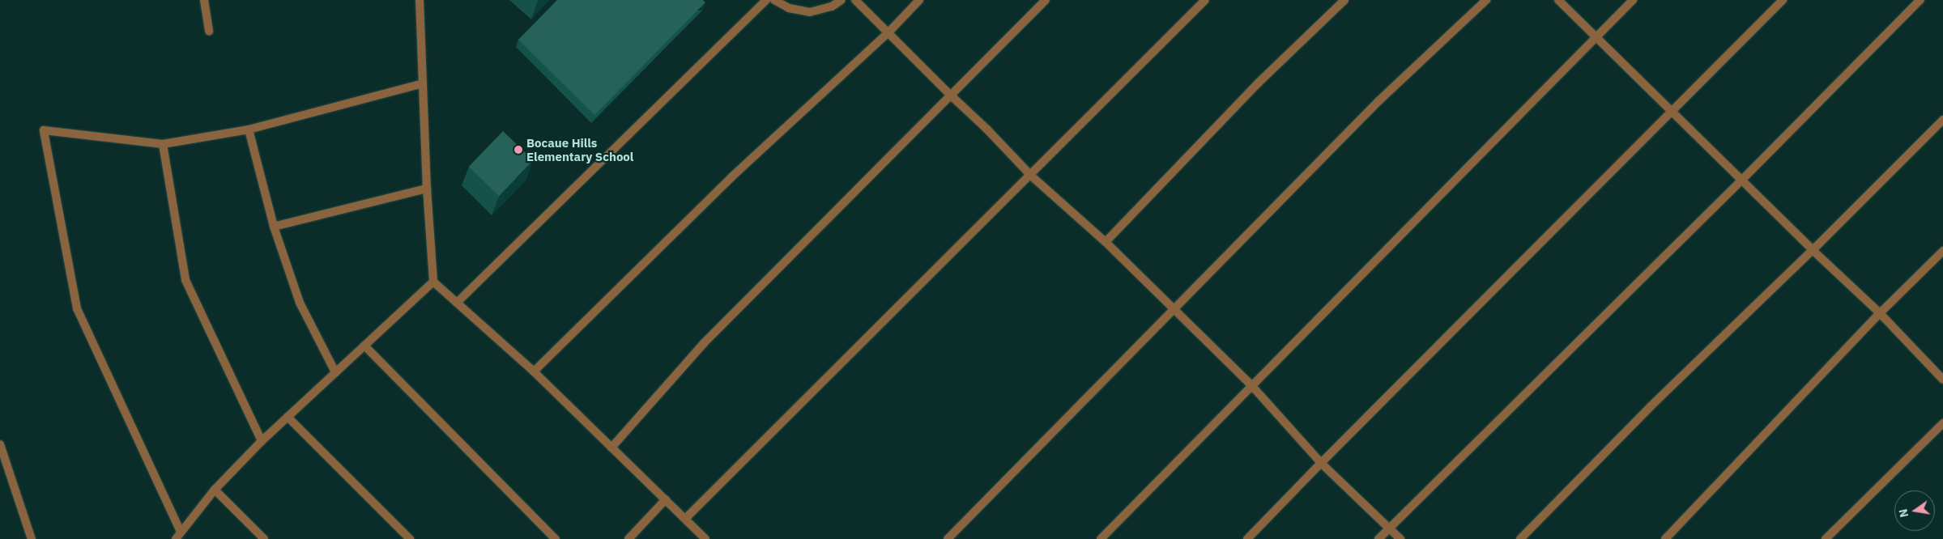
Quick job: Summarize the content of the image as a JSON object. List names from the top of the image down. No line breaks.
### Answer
{"places":["Bocaue Hills Elementary School"],"north":"left"}
